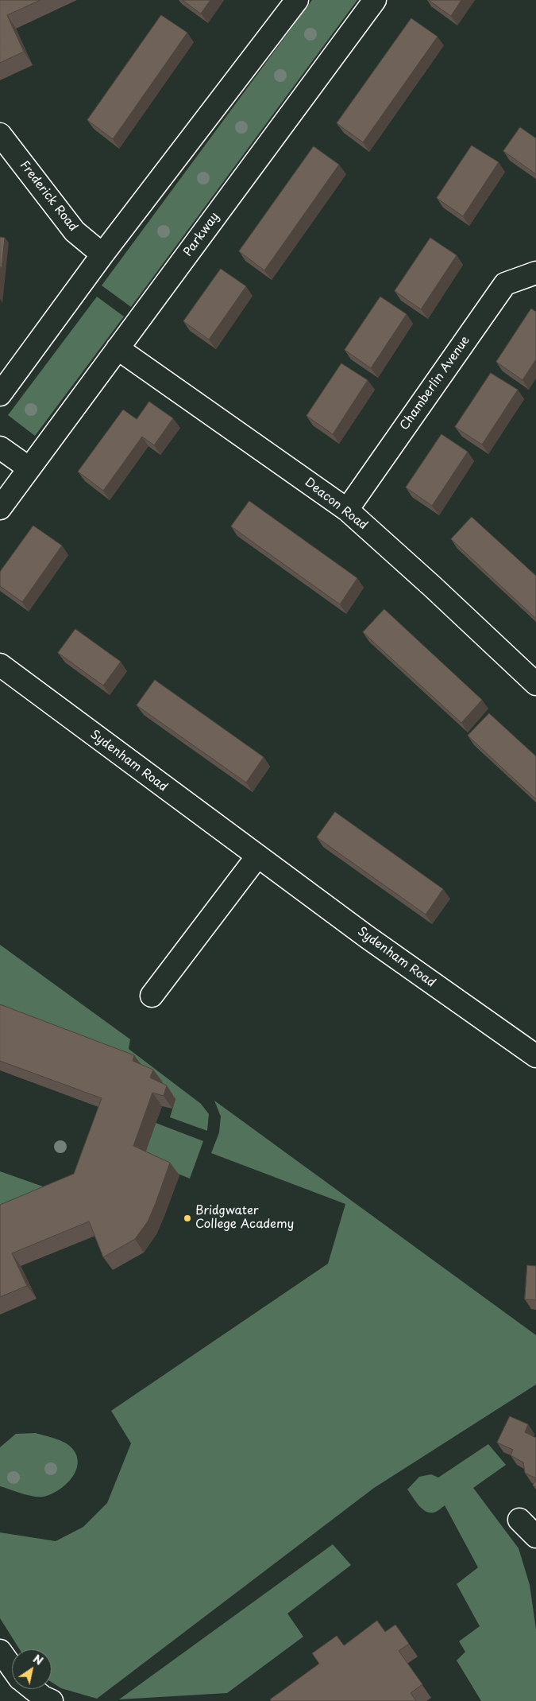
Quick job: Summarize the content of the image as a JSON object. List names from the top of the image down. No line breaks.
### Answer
{"streets":{"street":["Frederick Road","Parkway","Chamberlin Avenue","Deacon Road","Sydenham Road"]},"crossings":[["Parkway","Deacon Road"],["Chamberlin Avenue","Deacon Road"]],"places":["Bridgwater College Academy"],"north":"top right"}
